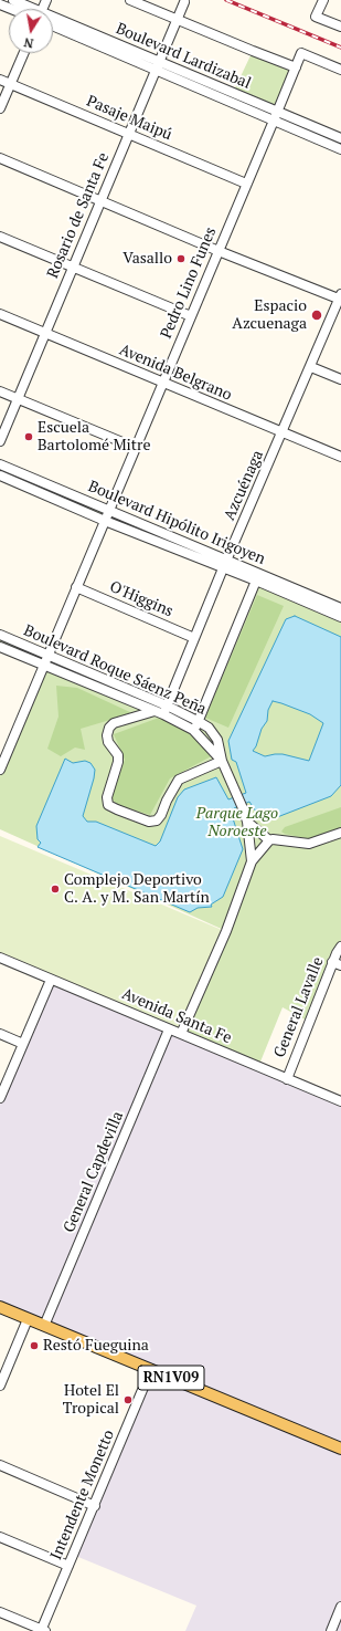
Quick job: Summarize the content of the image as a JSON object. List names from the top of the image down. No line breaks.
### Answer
{"streets":{"main road":["RN1V09"],"street":["Boulevard Lardizabal","Pasaje Maipú","Rosario de Santa Fe","Pedro Lino Funes","Avenida Belgrano","Azcuénaga","Boulevard Hipólito Irigoyen","O'Higgins","Boulevard Roque Sáenz Peña","General Lavalle","Avenida Santa Fe","General Capdevilla","Intendente Monetto"]},"crossings":[["Boulevard Lardizabal","Rosario de Santa Fe"],["Boulevard Lardizabal","Pedro Lino Funes"],["Pasaje Maipú","Rosario de Santa Fe"],["Pasaje Maipú","Pedro Lino Funes"],["Rosario de Santa Fe","Avenida Belgrano"],["Pedro Lino Funes","Avenida Belgrano"],["Pedro Lino Funes","Boulevard Hipólito Irigoyen"],["Pedro Lino Funes","O'Higgins"],["Pedro Lino Funes","Boulevard Roque Sáenz Peña"],["Avenida Belgrano","Azcuénaga"],["Azcuénaga","Boulevard Hipólito Irigoyen"],["Azcuénaga","O'Higgins"],["Azcuénaga","Boulevard Roque Sáenz Peña"],["General Lavalle","Avenida Santa Fe"],["Avenida Santa Fe","General Capdevilla"],["General Capdevilla","RN1V09"],["RN1V09","Intendente Monetto"]],"parks":["Parque Lago Noroeste"],"places":["Vasallo","Espacio Azcuenaga","Escuela Bartolomé Mitre","Complejo Deportivo C. A. y M. San Martín","Restó Fueguina","Hotel El Tropical"],"north":"bottom"}
